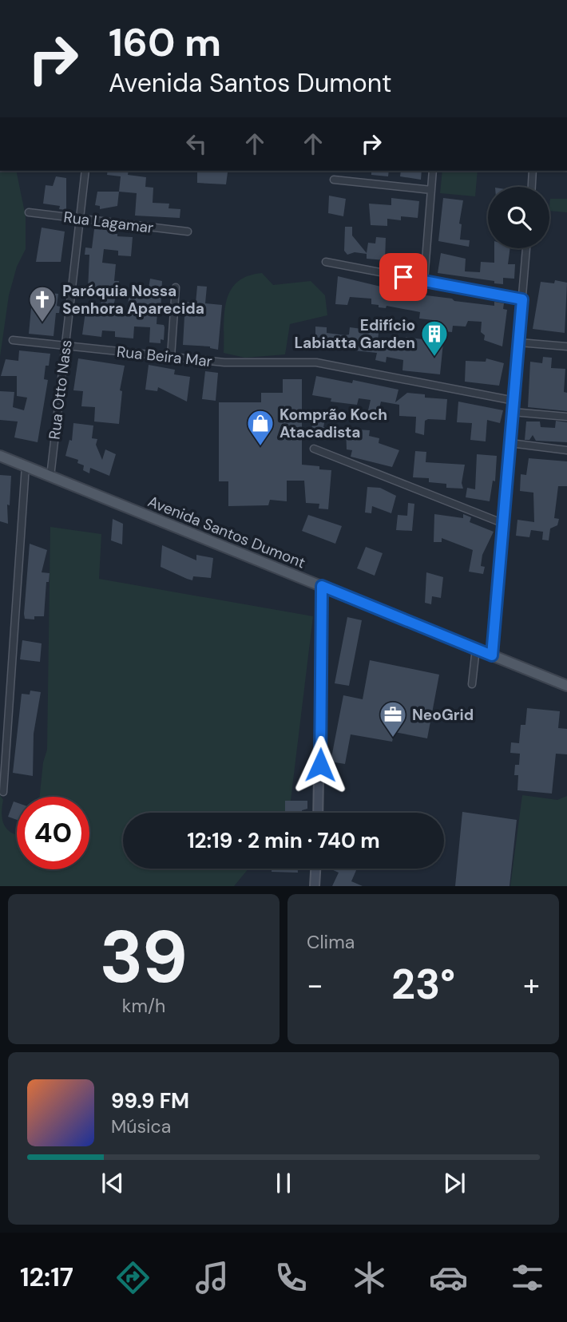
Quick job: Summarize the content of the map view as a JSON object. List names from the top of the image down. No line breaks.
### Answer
{"streets":{"main road":["Avenida Santos Dumont"],"street":["Rua Lagamar","Rua Beira Mar","Rua Otto Nass"]},"crossings":[["Rua Lagamar","Rua Otto Nass"],["Rua Beira Mar","Rua Otto Nass"],["Rua Otto Nass","Avenida Santos Dumont"]],"places":{"church":["Paróquia Nossa Senhora Aparecida"],"building":["Edifício Labiatta Garden"],"shop":["Komprão Koch Atacadista"],"office":["NeoGrid"]},"page":{"turn":["160 m","Avenida Santos Dumont"],"limit":"40","trip":"12:19 · 2 min · 740 m","tile":[["39","km/h"],"Clima"],"heat":["−","23°","+"],"song":["99.9 FM","Música"],"tabs":"12:17"}}
